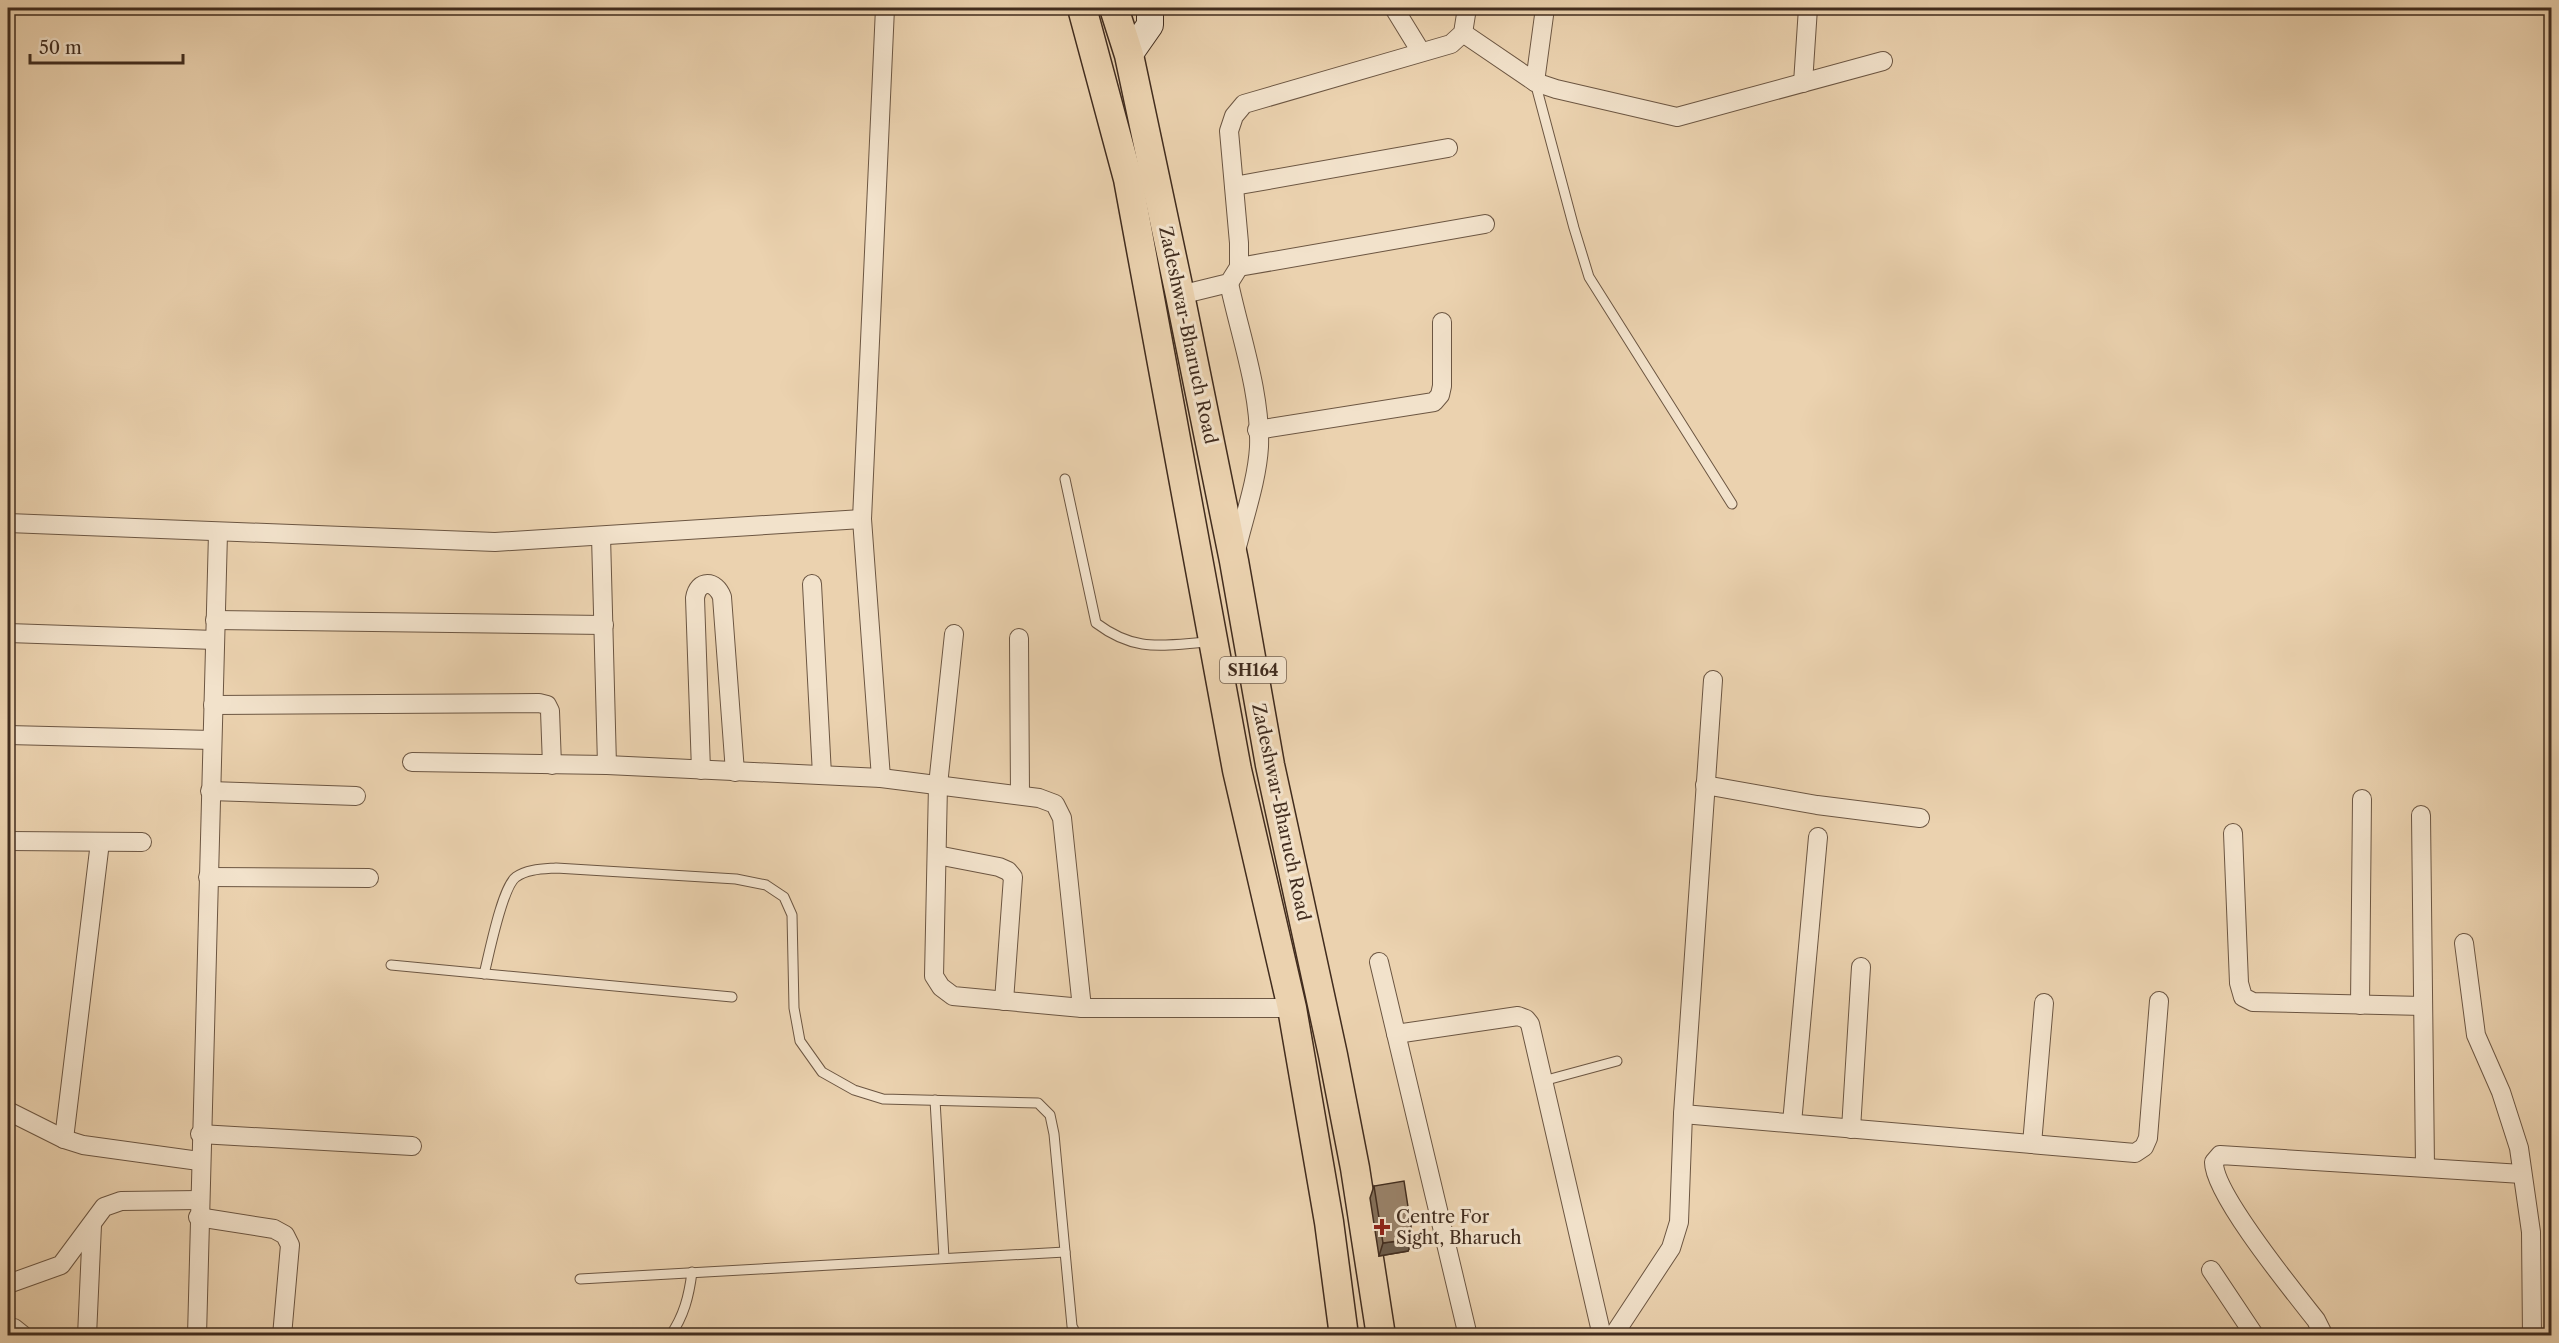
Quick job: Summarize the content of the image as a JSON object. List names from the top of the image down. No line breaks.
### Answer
{"streets":{"main road":["Zadeshwar-Bharuch Road","SH164"]},"places":{"health":["Centre For Sight, Bharuch"]},"scale_bar":"50 m"}
